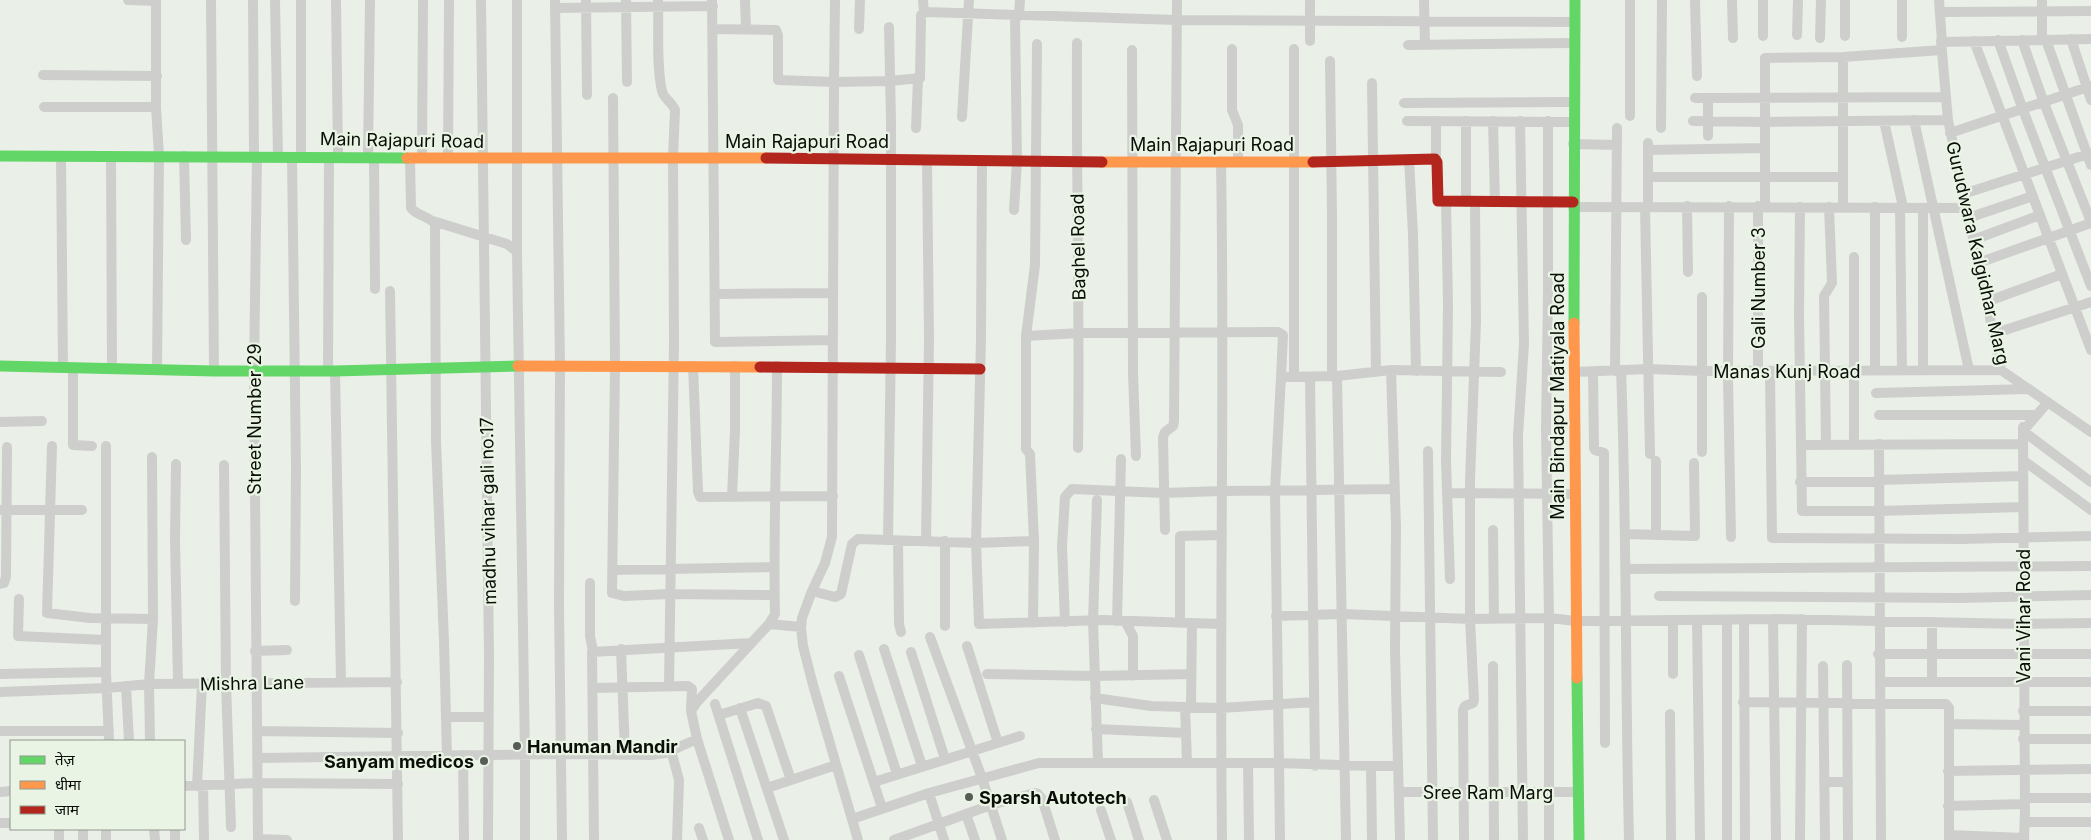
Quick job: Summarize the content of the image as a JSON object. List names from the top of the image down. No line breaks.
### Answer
{"streets":{"street":["Main Rajapuri Road","Baghel Road","Gurudwara Kalgidhar Marg","Gali Number 3","Manas Kunj Road","Main Bindapur Matiyala Road","Street Number 29","madhu vihar gali no.17","Vani Vihar Road","Mishra Lane","Sree Ram Marg"]},"crossings":[["Main Rajapuri Road","Baghel Road"],["Main Rajapuri Road","Street Number 29"],["Main Rajapuri Road","madhu vihar gali no.17"],["Gurudwara Kalgidhar Marg","Manas Kunj Road"],["Gali Number 3","Manas Kunj Road"],["Manas Kunj Road","Main Bindapur Matiyala Road"],["Main Bindapur Matiyala Road","Sree Ram Marg"],["Street Number 29","Mishra Lane"]],"places":["Hanuman Mandir","Sanyam medicos","Sparsh Autotech"],"legend":["तेज़","धीमा","जाम"]}
